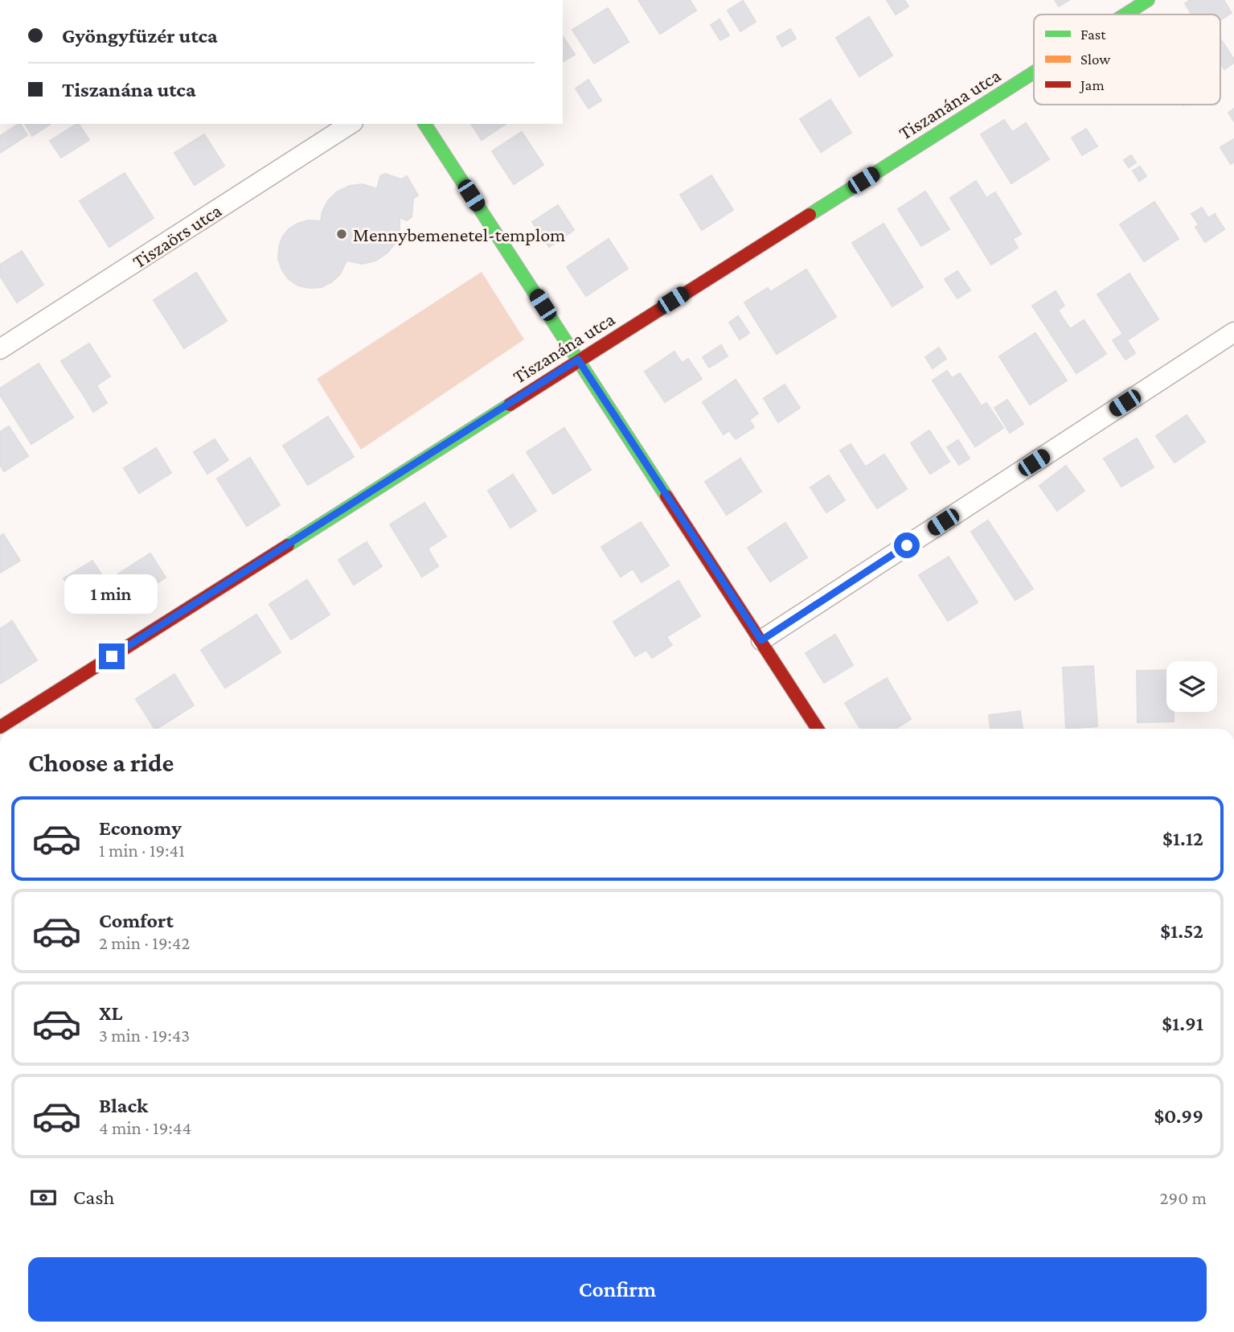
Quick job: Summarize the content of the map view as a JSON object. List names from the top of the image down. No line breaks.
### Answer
{"streets":{"street":["Tiszanána utca","Tiszaörs utca"]},"places":["Mennybemenetel-templom"],"legend":["Fast","Slow","Jam"],"page":{"banner":["Gyöngyfüzér utca","Tiszanána utca"],"bubble":"1 min","heading":"Choose a ride","list":[{"name":"Economy","note":"1 min · 19:41","value":"$1.12"},{"name":"Comfort","note":"2 min · 19:42","value":"$1.52"},{"name":"XL","note":"3 min · 19:43","value":"$1.91"},{"name":"Black","note":"4 min · 19:44","value":"$0.99"}],"pay":["Cash","290 m"],"buttons":"Confirm"}}
